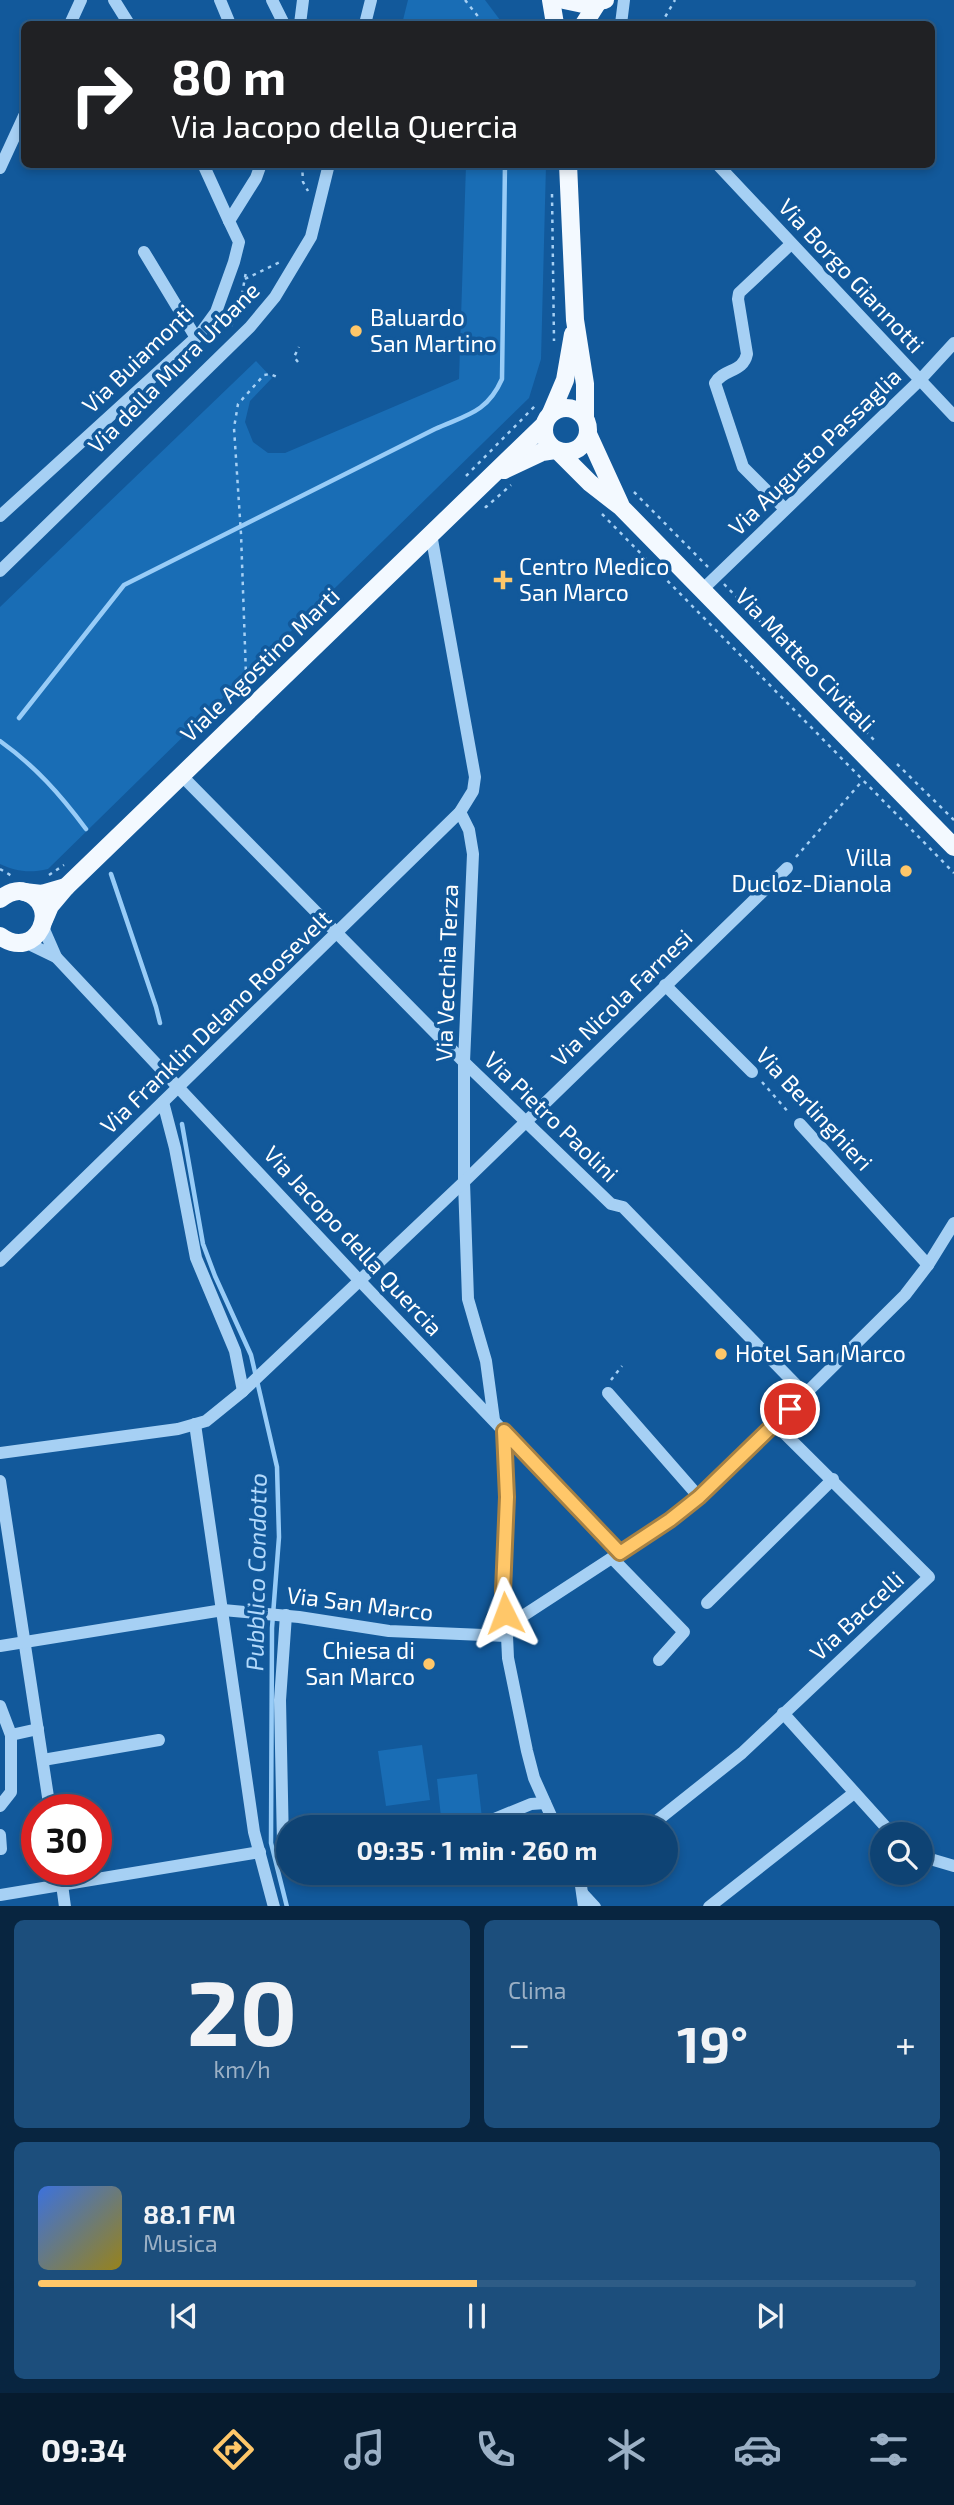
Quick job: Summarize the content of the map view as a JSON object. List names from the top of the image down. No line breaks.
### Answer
{"streets":{"main road":["Via Matteo Civitali","Viale Agostino Marti"],"street":["Via Borgo Giannotti","Via Buiamonti","Via della Mura Urbane","Via Augusto Passaglia","Via Vecchia Terza","Via Nicola Farnesi","Via Franklin Delano Roosevelt","Via Berlinghieri","Via Pietro Paolini","Via Jacopo della Quercia","Via San Marco","Via Baccelli"]},"crossings":[["Via Borgo Giannotti","Via Augusto Passaglia"],["Via Augusto Passaglia","Via Matteo Civitali"],["Via Matteo Civitali","Viale Agostino Marti"],["Viale Agostino Marti","Via Pietro Paolini"],["Viale Agostino Marti","Via Jacopo della Quercia"],["Via Vecchia Terza","Via Nicola Farnesi"],["Via Vecchia Terza","Via Franklin Delano Roosevelt"],["Via Vecchia Terza","Via Pietro Paolini"],["Via Vecchia Terza","Via Jacopo della Quercia"],["Via Nicola Farnesi","Via Berlinghieri"],["Via Nicola Farnesi","Via Pietro Paolini"],["Via Nicola Farnesi","Via Jacopo della Quercia"],["Via Franklin Delano Roosevelt","Via Pietro Paolini"],["Via Franklin Delano Roosevelt","Via Jacopo della Quercia"]],"water":["Pubblico Condotto"],"places":{"other":["Baluardo San Martino","Villa Ducloz-Dianola","Hotel San Marco","Chiesa di San Marco"],"health":["Centro Medico San Marco"]},"page":{"turn":["80 m","Via Jacopo della Quercia"],"limit":"30","trip":"09:35 · 1 min · 260 m","tile":[["20","km/h"],"Clima"],"heat":["−","19°","+"],"song":["88.1 FM","Musica"],"tabs":"09:34"}}
